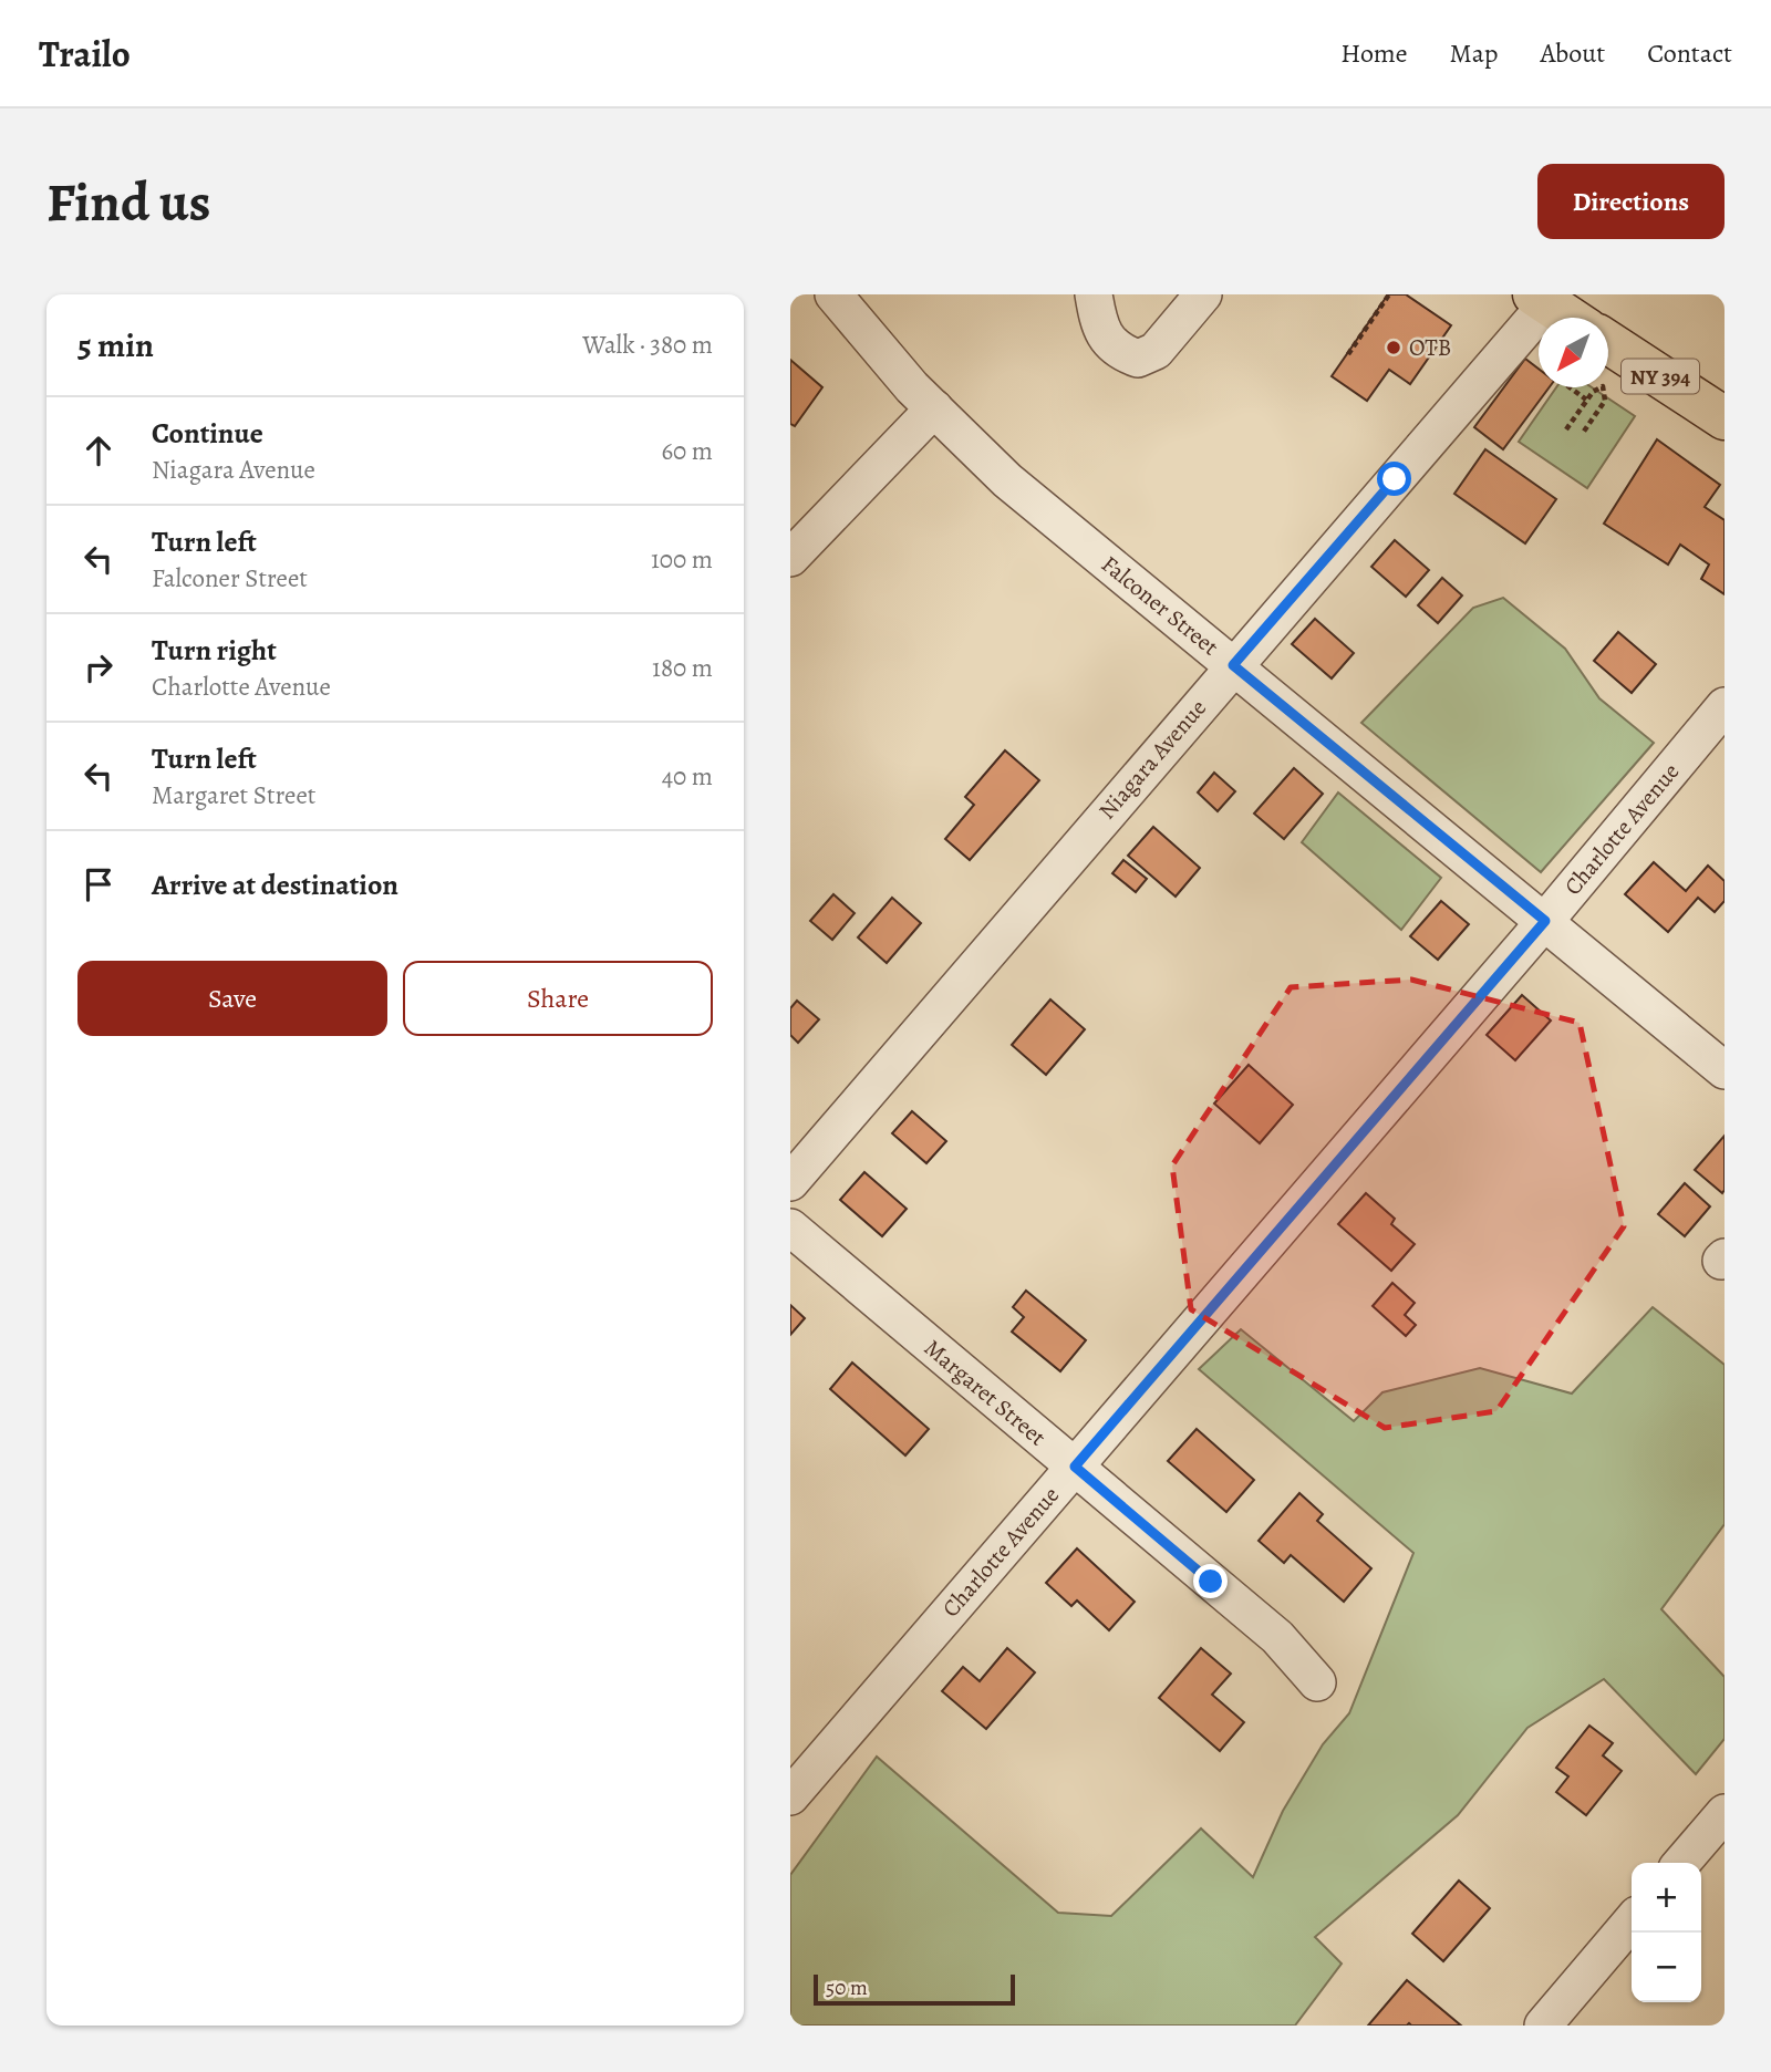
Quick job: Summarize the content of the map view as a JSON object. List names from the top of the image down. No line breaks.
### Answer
{"streets":{"main road":["NY 394"],"street":["Falconer Street","Niagara Avenue","Charlotte Avenue","Margaret Street"]},"crossings":[["Falconer Street","Niagara Avenue"],["Falconer Street","Charlotte Avenue"],["Charlotte Avenue","Margaret Street"]],"places":["OTB"],"scale_bar":"50 m","north":"bottom left","page":{"header":"Trailo","nav":["Home","Map","About","Contact"],"buttons":["Directions",["Save","Share"]],"title":"Find us","heading":["5 min","Walk · 380 m"],"list":[["Continue","Niagara Avenue","60 m"],["Turn left","Falconer Street","100 m"],["Turn right","Charlotte Avenue","180 m"],["Turn left","Margaret Street","40 m"],"Arrive at destination"],"map_buttons":["+","−"],"scale":"50 m"}}
